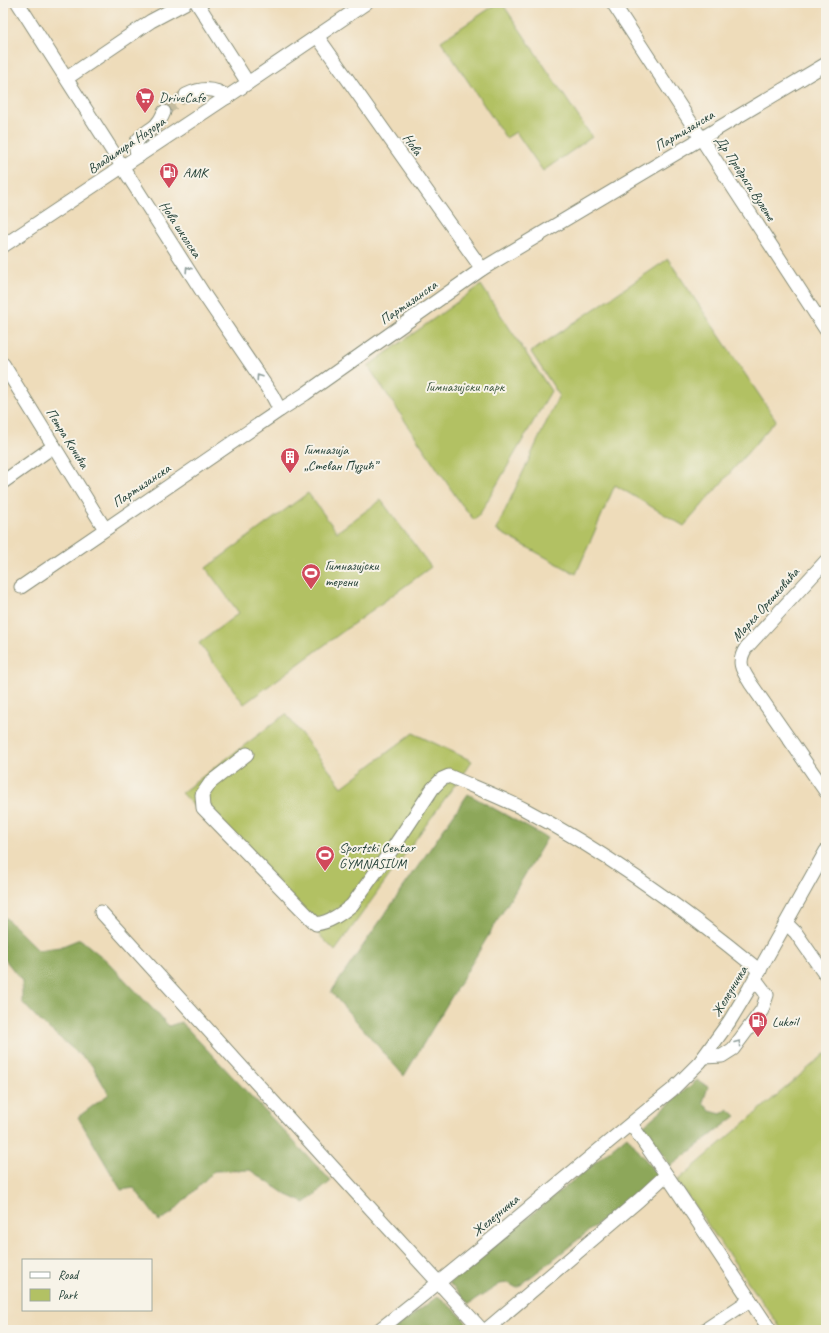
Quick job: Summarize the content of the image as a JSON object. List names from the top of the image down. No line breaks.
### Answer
{"streets":{"street":["Партизанска","Нова","Владимира Назора","Др Предрага Вулете","Нова школска","Петра Кочића","Марка Орешковића","Железничка"]},"crossings":[["Партизанска","Нова"],["Партизанска","Др Предрага Вулете"],["Партизанска","Нова школска"],["Партизанска","Петра Кочића"],["Нова","Владимира Назора"],["Владимира Назора","Нова школска"]],"one_way":["Нова школска"],"parks":["Гимназијски парк"],"places":{"supermarket":["DriveCafe"],"fuel station":["АМК","Lukoil"],"building":["Гимназија „Стеван Пузић”"],"sports":["Гимназијски терени","Sportski Centar GYMNASIUM"]},"legend":["Road","Park"]}
